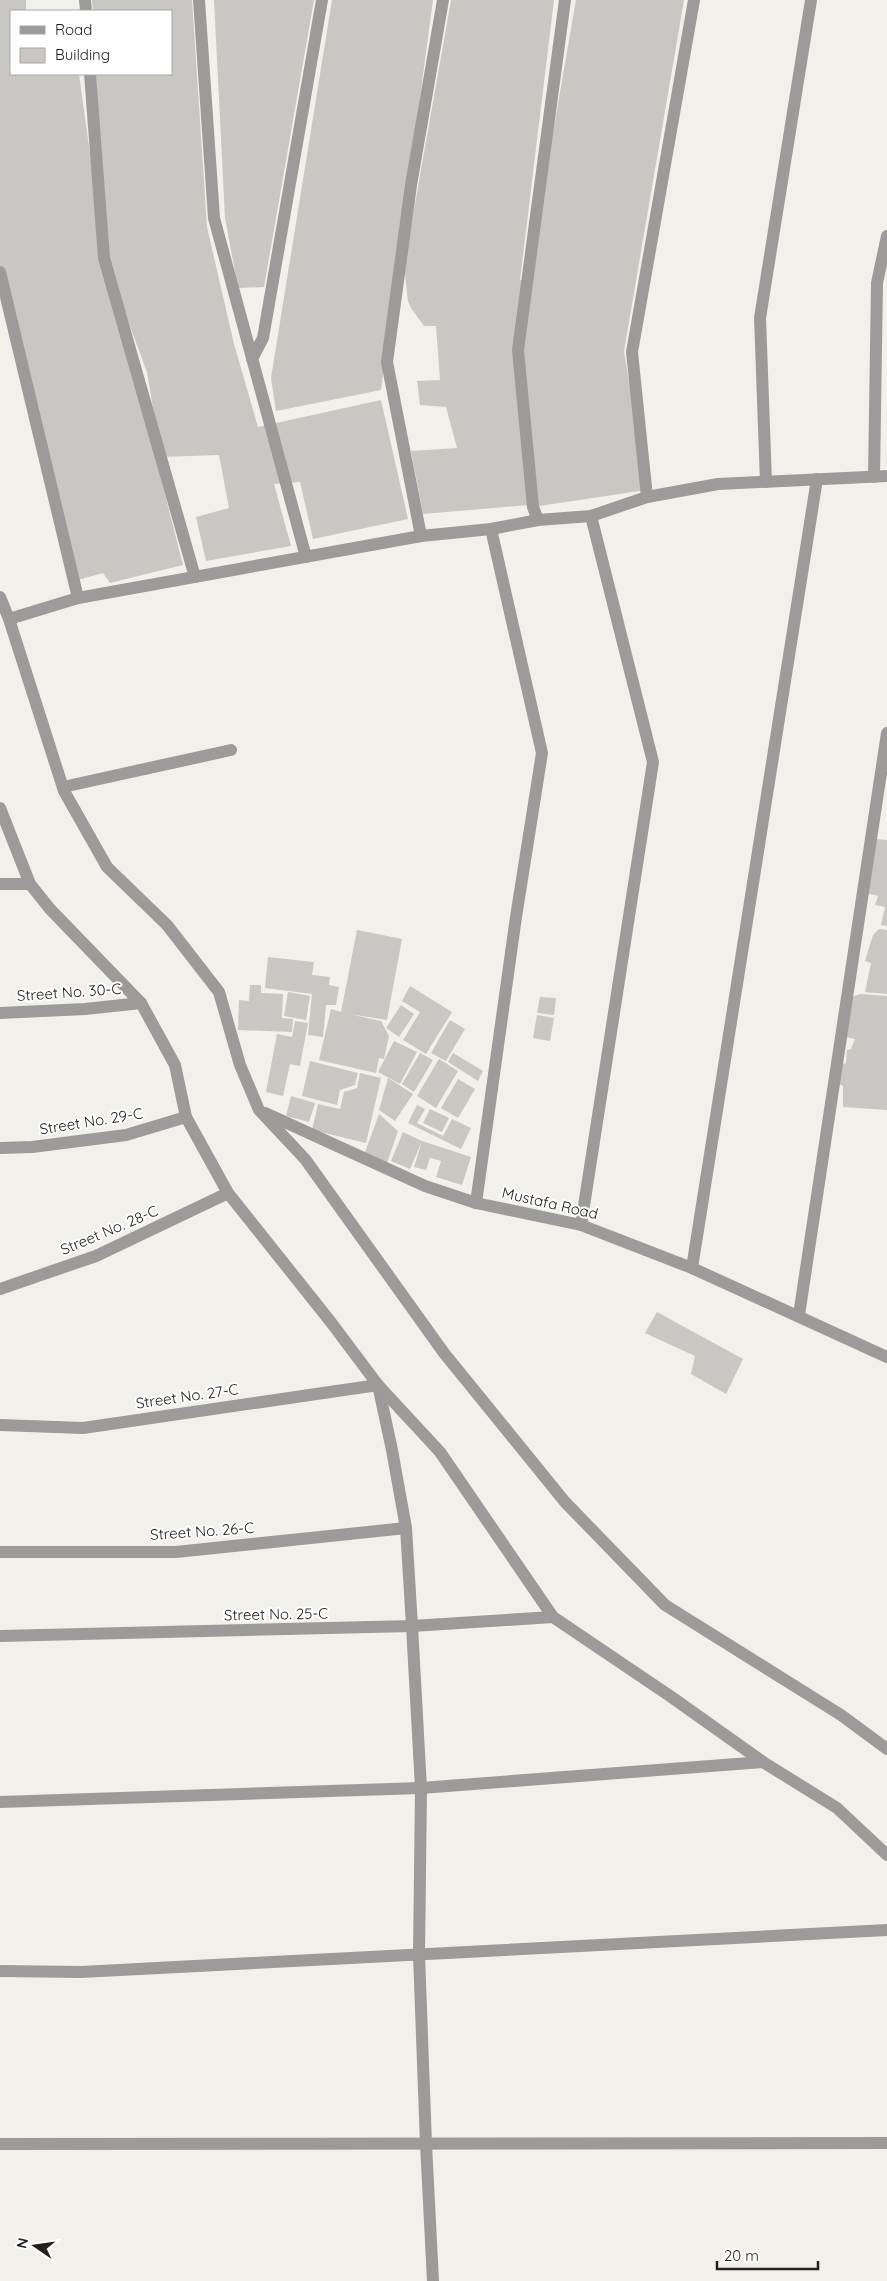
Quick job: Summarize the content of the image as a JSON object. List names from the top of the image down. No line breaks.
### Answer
{"streets":{"street":["Street No. 30-C","Street No. 29-C","Mustafa Road","Street No. 28-C","Street No. 27-C","Street No. 26-C","Street No. 25-C"]},"legend":["Road","Building"],"scale_bar":"20 m","north":"left"}
